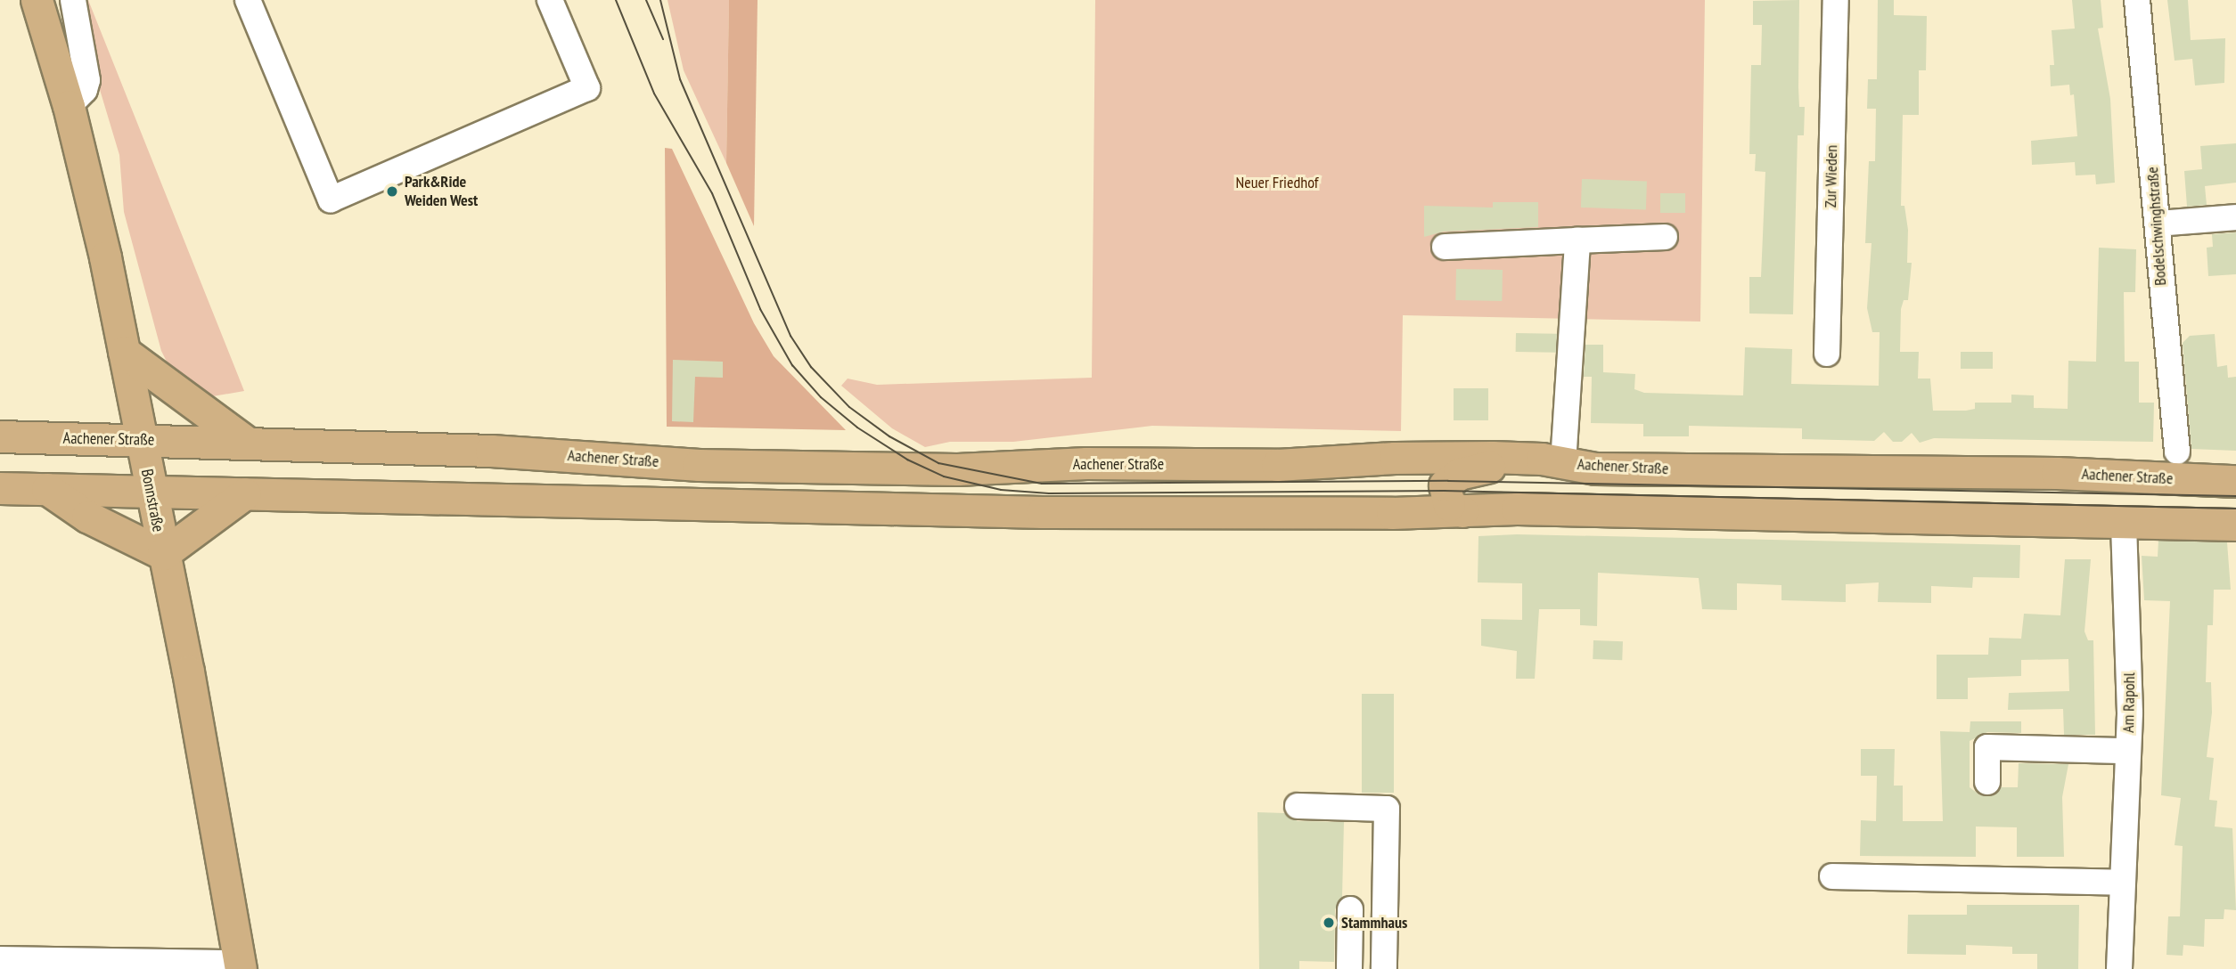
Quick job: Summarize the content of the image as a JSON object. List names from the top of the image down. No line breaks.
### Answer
{"streets":{"main road":["Aachener Straße","Bonnstraße"],"street":["Zur Wieden","Bodelschwinghstraße","Am Rapohl"]},"crossings":[["Bodelschwinghstraße","Aachener Straße"],["Aachener Straße","Bonnstraße"]],"parks":["Neuer Friedhof"],"places":["Park&Ride Weiden West","Stammhaus"]}
